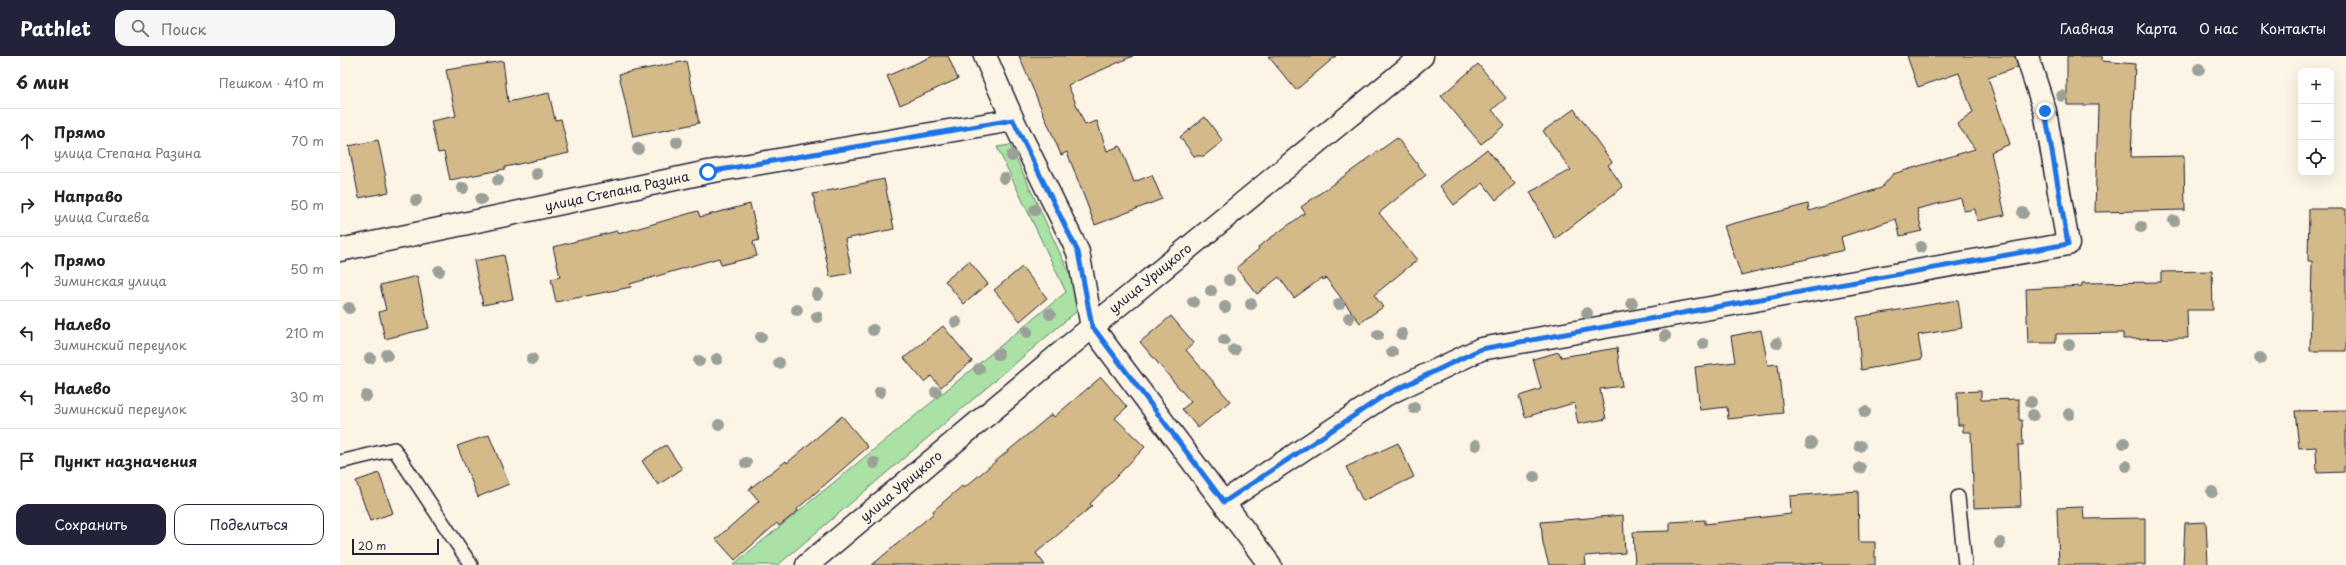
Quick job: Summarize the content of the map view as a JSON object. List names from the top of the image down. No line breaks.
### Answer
{"streets":{"street":["улица Степана Разина","улица Урицкого"]},"scale_bar":"20 m","page":{"header":"Pathlet","search":"Поиск","nav":["Главная","Карта","О нас","Контакты"],"heading":["6 мин","Пешком · 410 m"],"map_buttons":["+","−"],"list":[["Прямо","улица Степана Разина","70 m"],["Направо","улица Сигаева","50 m"],["Прямо","Зиминская улица","50 m"],["Налево","Зиминский переулок","210 m"],["Налево","Зиминский переулок","30 m"],"Пункт назначения"],"buttons":["Сохранить","Поделиться"],"scale":"20 m"}}
